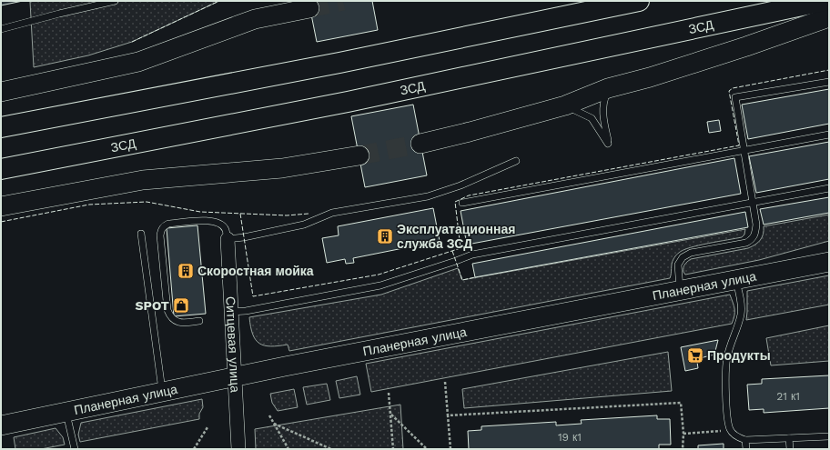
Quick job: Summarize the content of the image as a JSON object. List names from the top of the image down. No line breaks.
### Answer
{"streets":{"highway":["ЗСД"],"main road":["Планерная улица"],"street":["Ситцевая улица"]},"crossings":[["Планерная улица","Ситцевая улица"]],"places":{"building":["Эксплуатационная служба ЗСД","Скоростная мойка"],"shop":["SPOT"],"supermarket":["Продукты"]},"house_numbers":["21 к1","19 к1"]}
